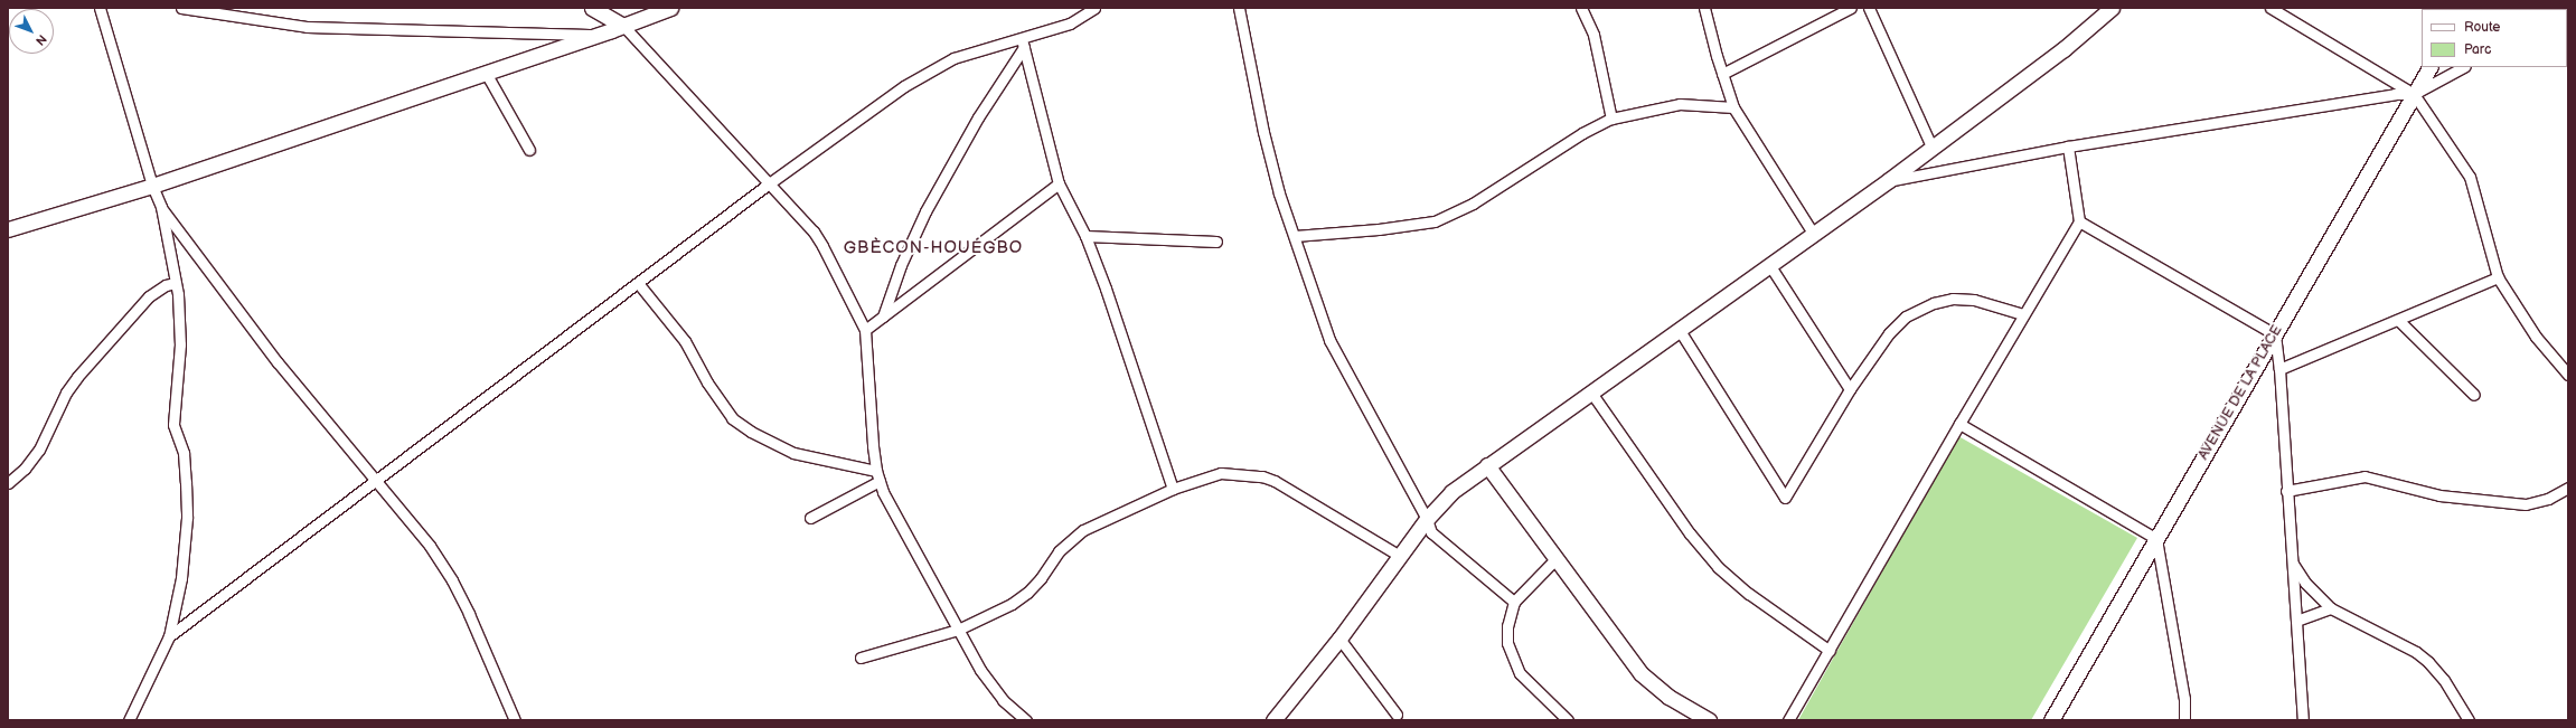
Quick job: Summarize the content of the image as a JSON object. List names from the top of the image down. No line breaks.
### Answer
{"streets":{"street":["AVENUE DE LA PLACE"]},"districts":["GBÈCON-HOUÉGBO"],"legend":["Route","Parc"],"north":"bottom right"}
